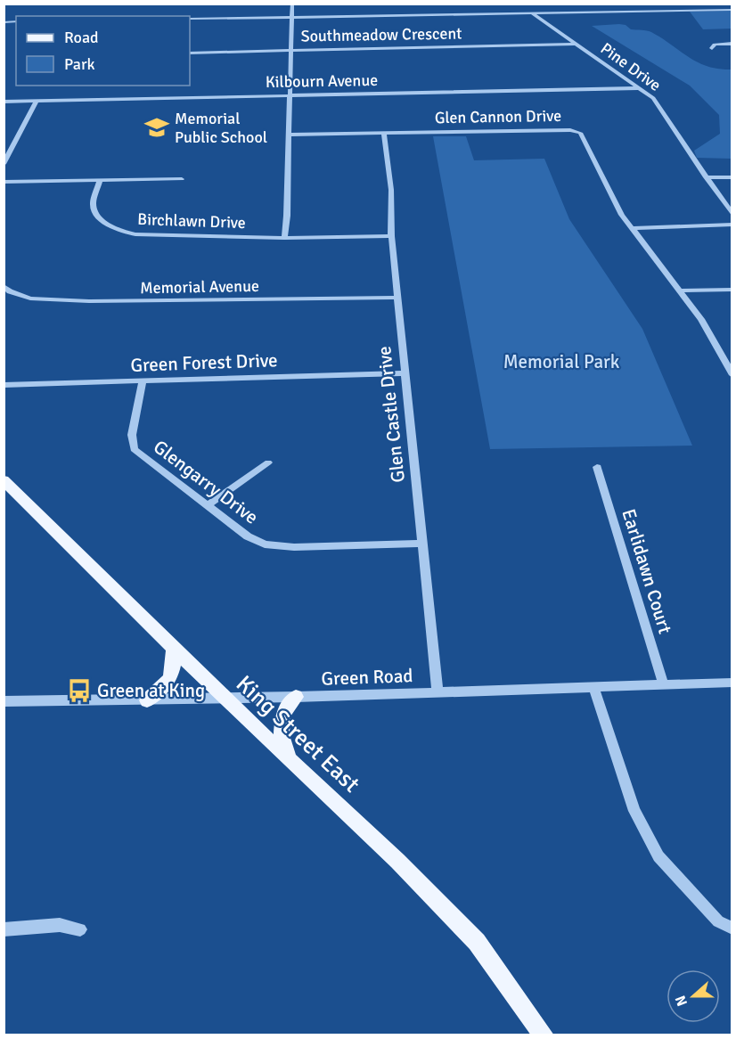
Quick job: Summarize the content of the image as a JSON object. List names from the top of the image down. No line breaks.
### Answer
{"streets":{"main road":["King Street East"],"street":["Southmeadow Crescent","Pine Drive","Kilbourn Avenue","Glen Cannon Drive","Birchlawn Drive","Memorial Avenue","Green Forest Drive","Glen Castle Drive","Glengarry Drive","Earlidawn Court","Green Road"]},"crossings":[["Southmeadow Crescent","Pine Drive"],["Pine Drive","Kilbourn Avenue"],["Glen Cannon Drive","Glen Castle Drive"],["Birchlawn Drive","Glen Castle Drive"],["Memorial Avenue","Glen Castle Drive"],["Green Forest Drive","Glen Castle Drive"],["Green Forest Drive","Glengarry Drive"],["Glen Castle Drive","Glengarry Drive"],["Glen Castle Drive","Green Road"],["Earlidawn Court","Green Road"],["Green Road","King Street East"]],"parks":["Memorial Park"],"places":{"school or university":["Memorial Public School"],"bus stop":["Green at King"]},"legend":["Road","Park"],"north":"left"}
